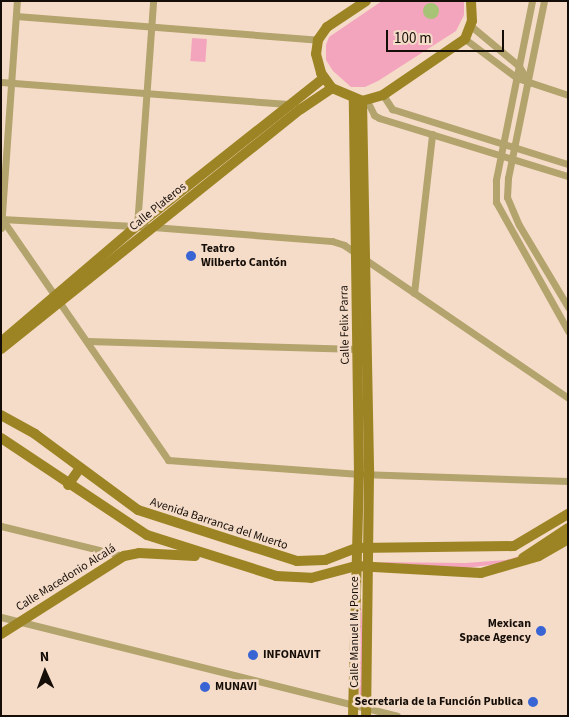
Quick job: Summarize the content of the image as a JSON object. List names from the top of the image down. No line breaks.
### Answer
{"streets":{"street":["Calle Plateros","Calle Felix Parra","Avenida Barranca del Muerto","Calle Macedonio Alcalá","Calle Manuel M. Ponce"]},"crossings":[["Calle Felix Parra","Avenida Barranca del Muerto"],["Calle Felix Parra","Calle Manuel M. Ponce"],["Avenida Barranca del Muerto","Calle Manuel M. Ponce"]],"places":["Teatro Wilberto Cantón","Mexican Space Agency","INFONAVIT","MUNAVI","Secretaria de la Función Publica"],"scale_bar":"100 m","north":"top"}
